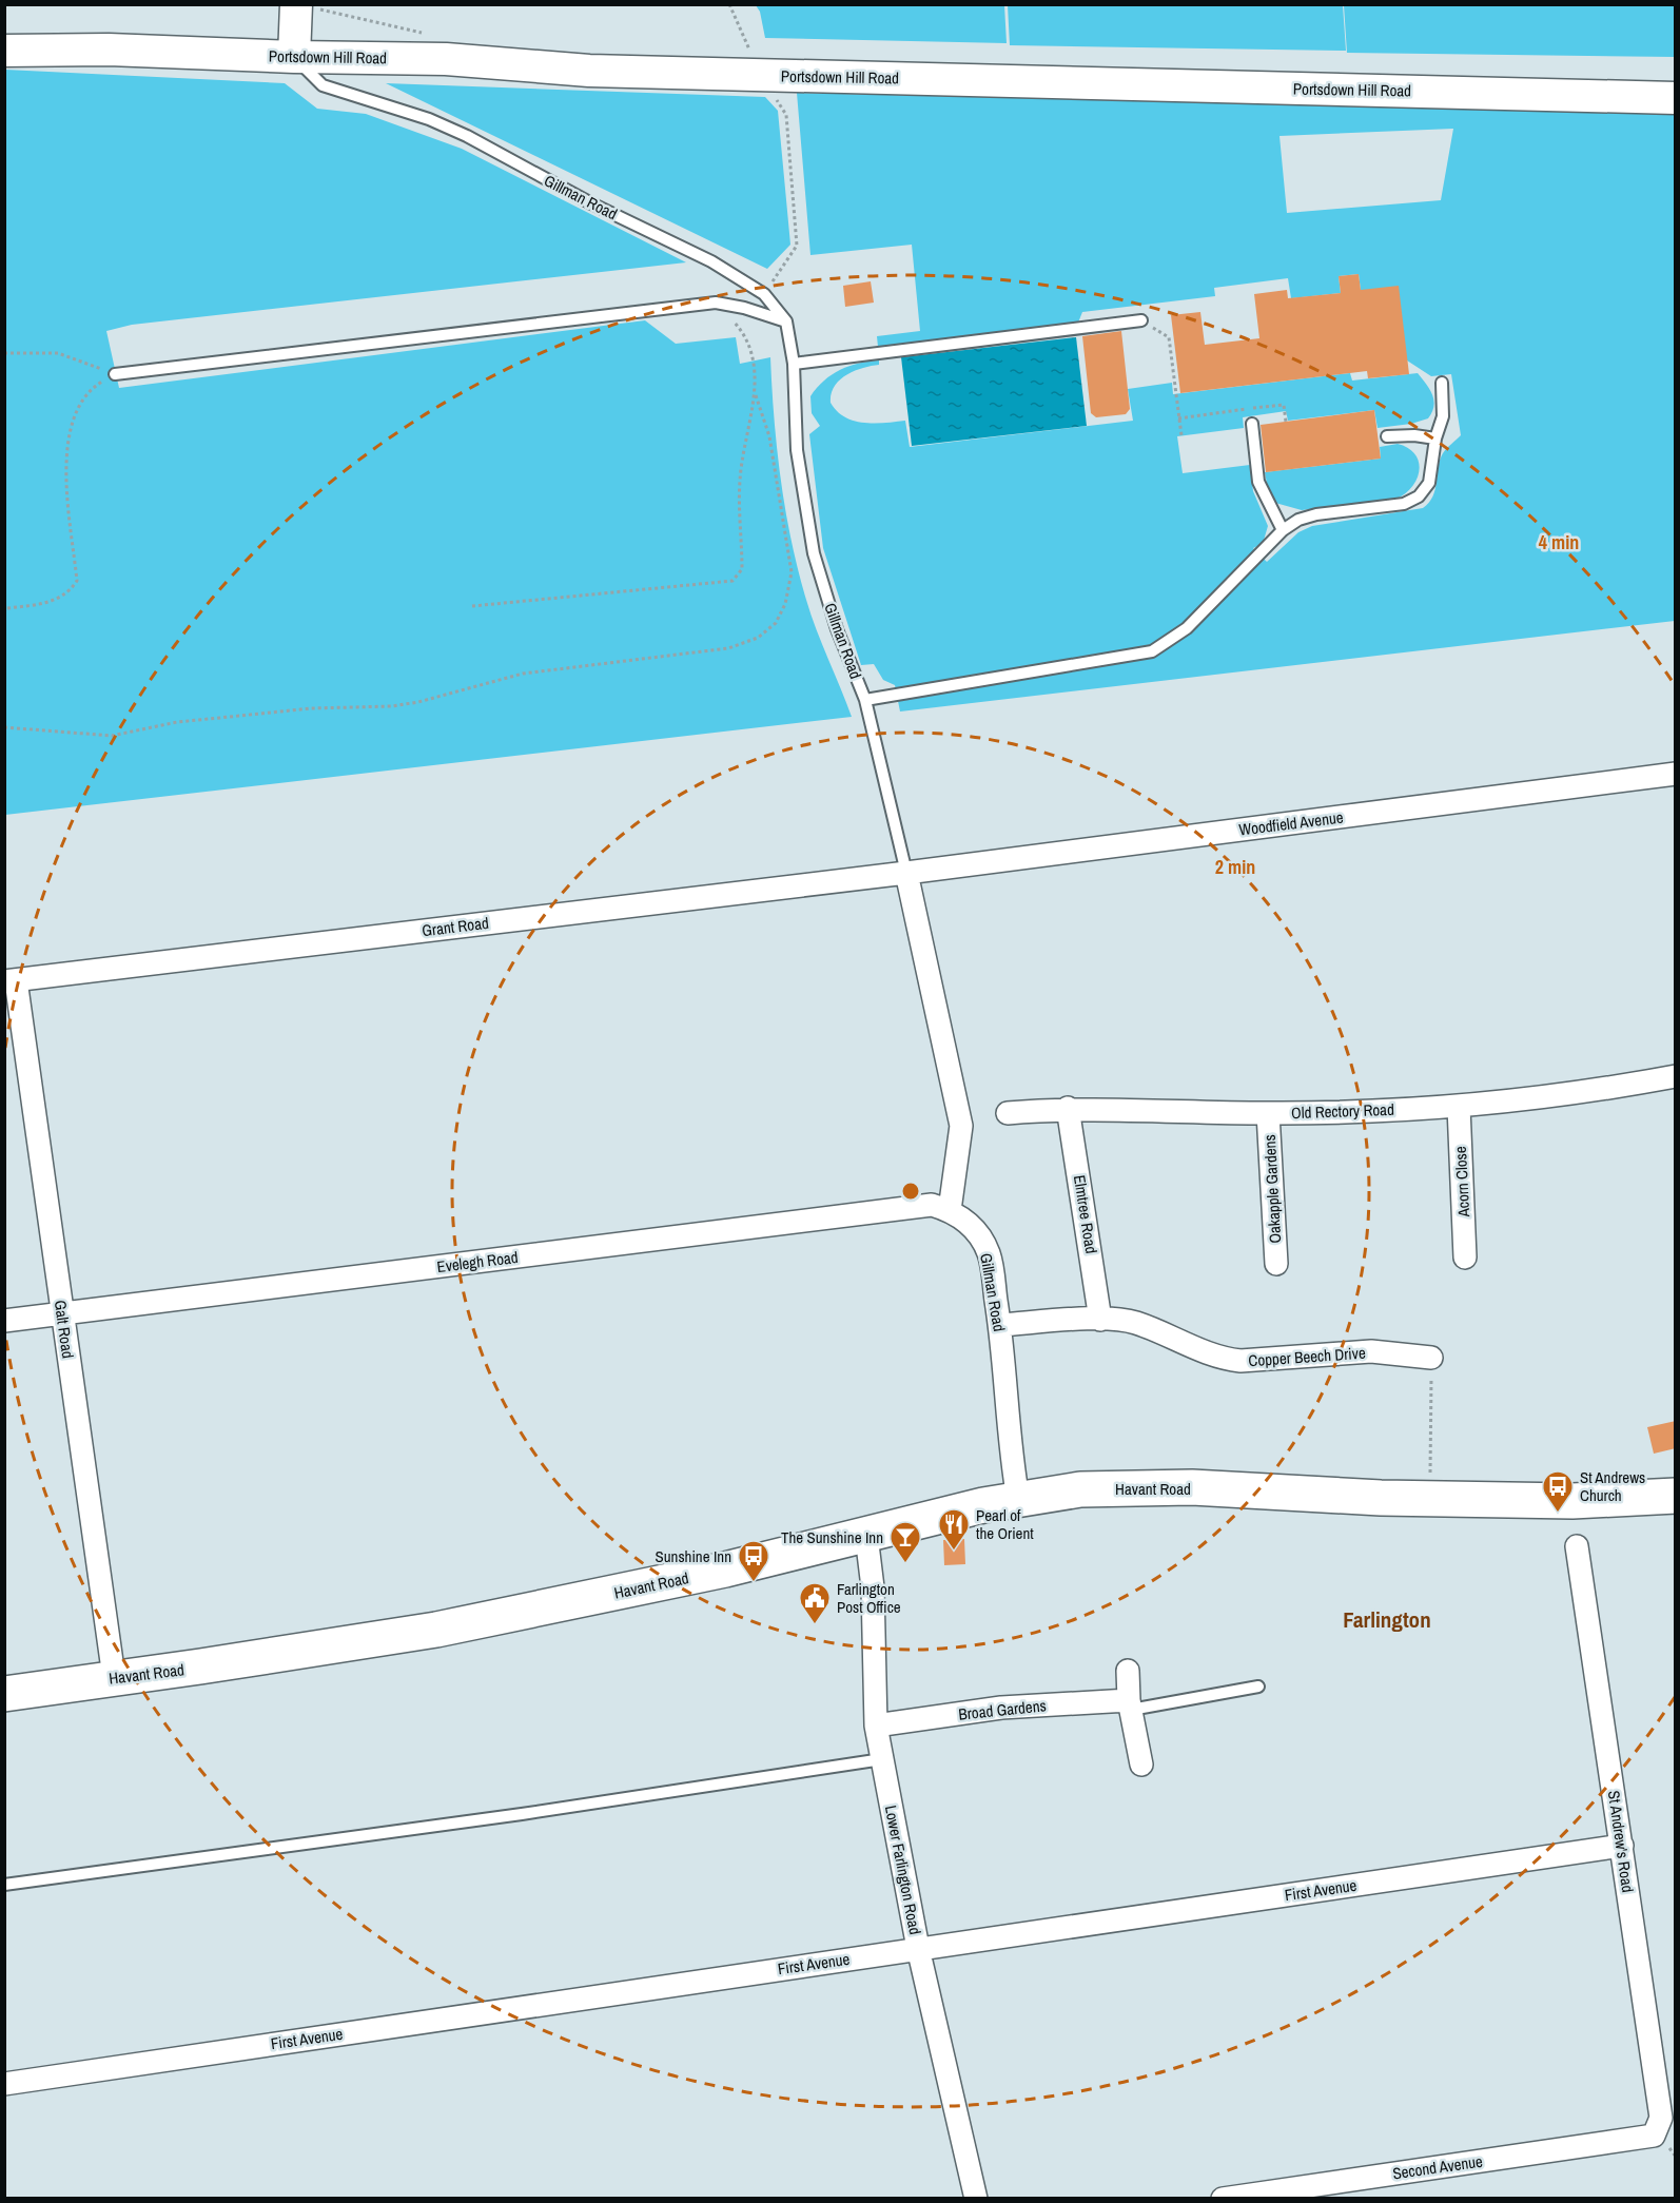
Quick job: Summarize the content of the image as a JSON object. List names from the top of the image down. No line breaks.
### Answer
{"streets":{"main road":["Portsdown Hill Road","Havant Road"],"street":["Gillman Road","Woodfield Avenue","Grant Road","Old Rectory Road","Acorn Close","Oakapple Gardens","Elmtree Road","Evelegh Road","Galt Road","Copper Beech Drive","Broad Gardens","St Andrew's Road","Lower Farlington Road","First Avenue","Second Avenue"]},"crossings":[["Portsdown Hill Road","Gillman Road"],["Gillman Road","Woodfield Avenue"],["Gillman Road","Grant Road"],["Gillman Road","Evelegh Road"],["Gillman Road","Copper Beech Drive"],["Gillman Road","Havant Road"],["Woodfield Avenue","Grant Road"],["Grant Road","Galt Road"],["Old Rectory Road","Acorn Close"],["Old Rectory Road","Oakapple Gardens"],["Old Rectory Road","Elmtree Road"],["Elmtree Road","Copper Beech Drive"],["Evelegh Road","Galt Road"],["Galt Road","Havant Road"],["Havant Road","Lower Farlington Road"],["Broad Gardens","Lower Farlington Road"],["St Andrew's Road","First Avenue"],["St Andrew's Road","Second Avenue"],["Lower Farlington Road","First Avenue"]],"districts":["Farlington"],"places":{"bus stop":["St Andrews Church","Sunshine Inn"],"restaurant":["Pearl of the Orient"],"bar":["The Sunshine Inn"],"public building":["Farlington Post Office"]},"rings":["4 min","2 min"]}
